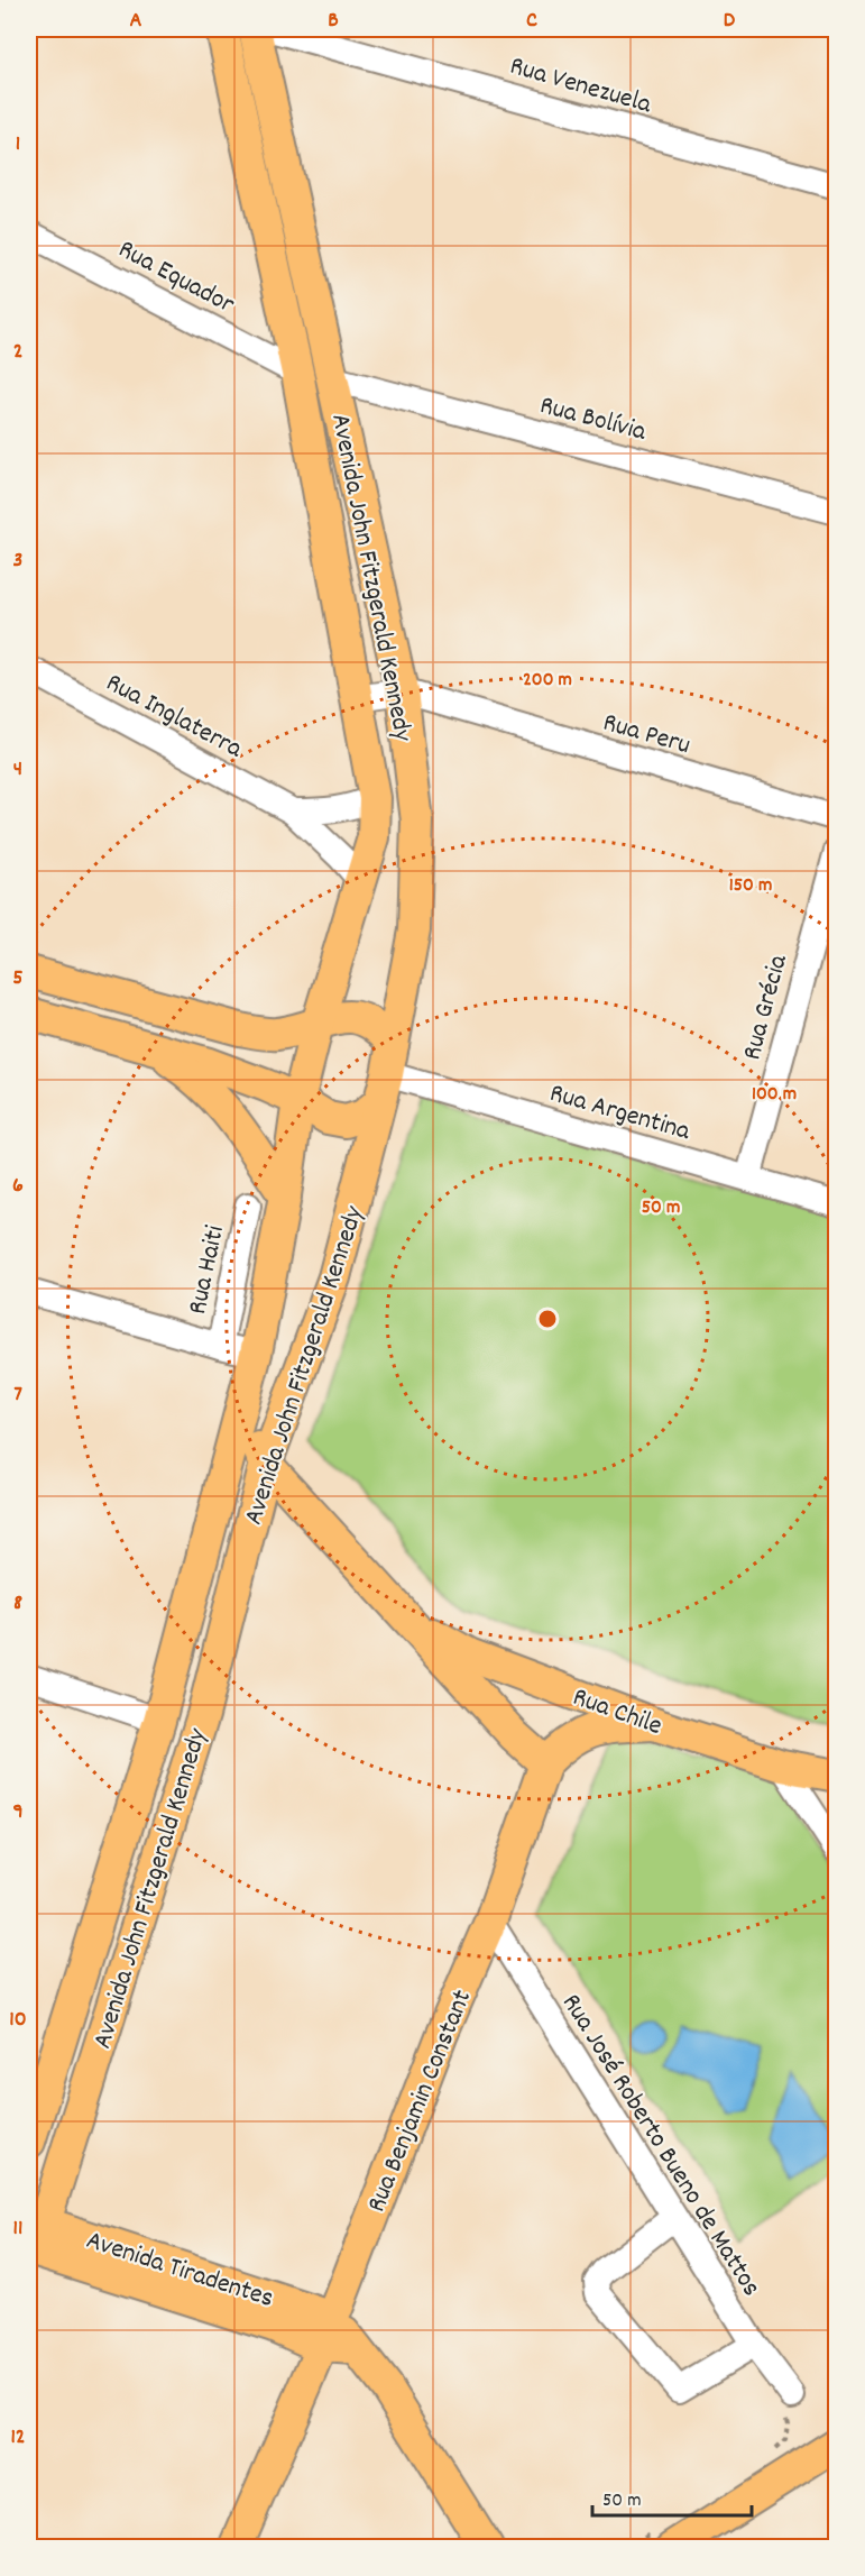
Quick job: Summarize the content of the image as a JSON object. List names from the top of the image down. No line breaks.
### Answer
{"streets":{"main road":["Avenida John Fitzgerald Kennedy","Rua Chile","Rua Benjamin Constant","Avenida Tiradentes"],"street":["Rua Venezuela","Rua Equador","Rua Bolívia","Rua Inglaterra","Rua Peru","Rua Grécia","Rua Argentina","Rua Haiti","Rua José Roberto Bueno de Mattos"]},"crossings":[["Rua Equador","Avenida John Fitzgerald Kennedy"],["Rua Bolívia","Avenida John Fitzgerald Kennedy"],["Avenida John Fitzgerald Kennedy","Rua Peru"],["Avenida John Fitzgerald Kennedy","Rua Argentina"],["Avenida John Fitzgerald Kennedy","Rua Chile"],["Avenida John Fitzgerald Kennedy","Avenida Tiradentes"],["Rua Grécia","Rua Argentina"],["Rua Chile","Rua Benjamin Constant"],["Rua Benjamin Constant","Rua José Roberto Bueno de Mattos"],["Rua Benjamin Constant","Avenida Tiradentes"]],"scale_bar":"50 m","grid":{"columns":["A","B","C","D"],"rows":["1","2","3","4","5","6","7","8","9","10","11","12"]},"rings":["200 m","150 m","100 m","50 m"]}
